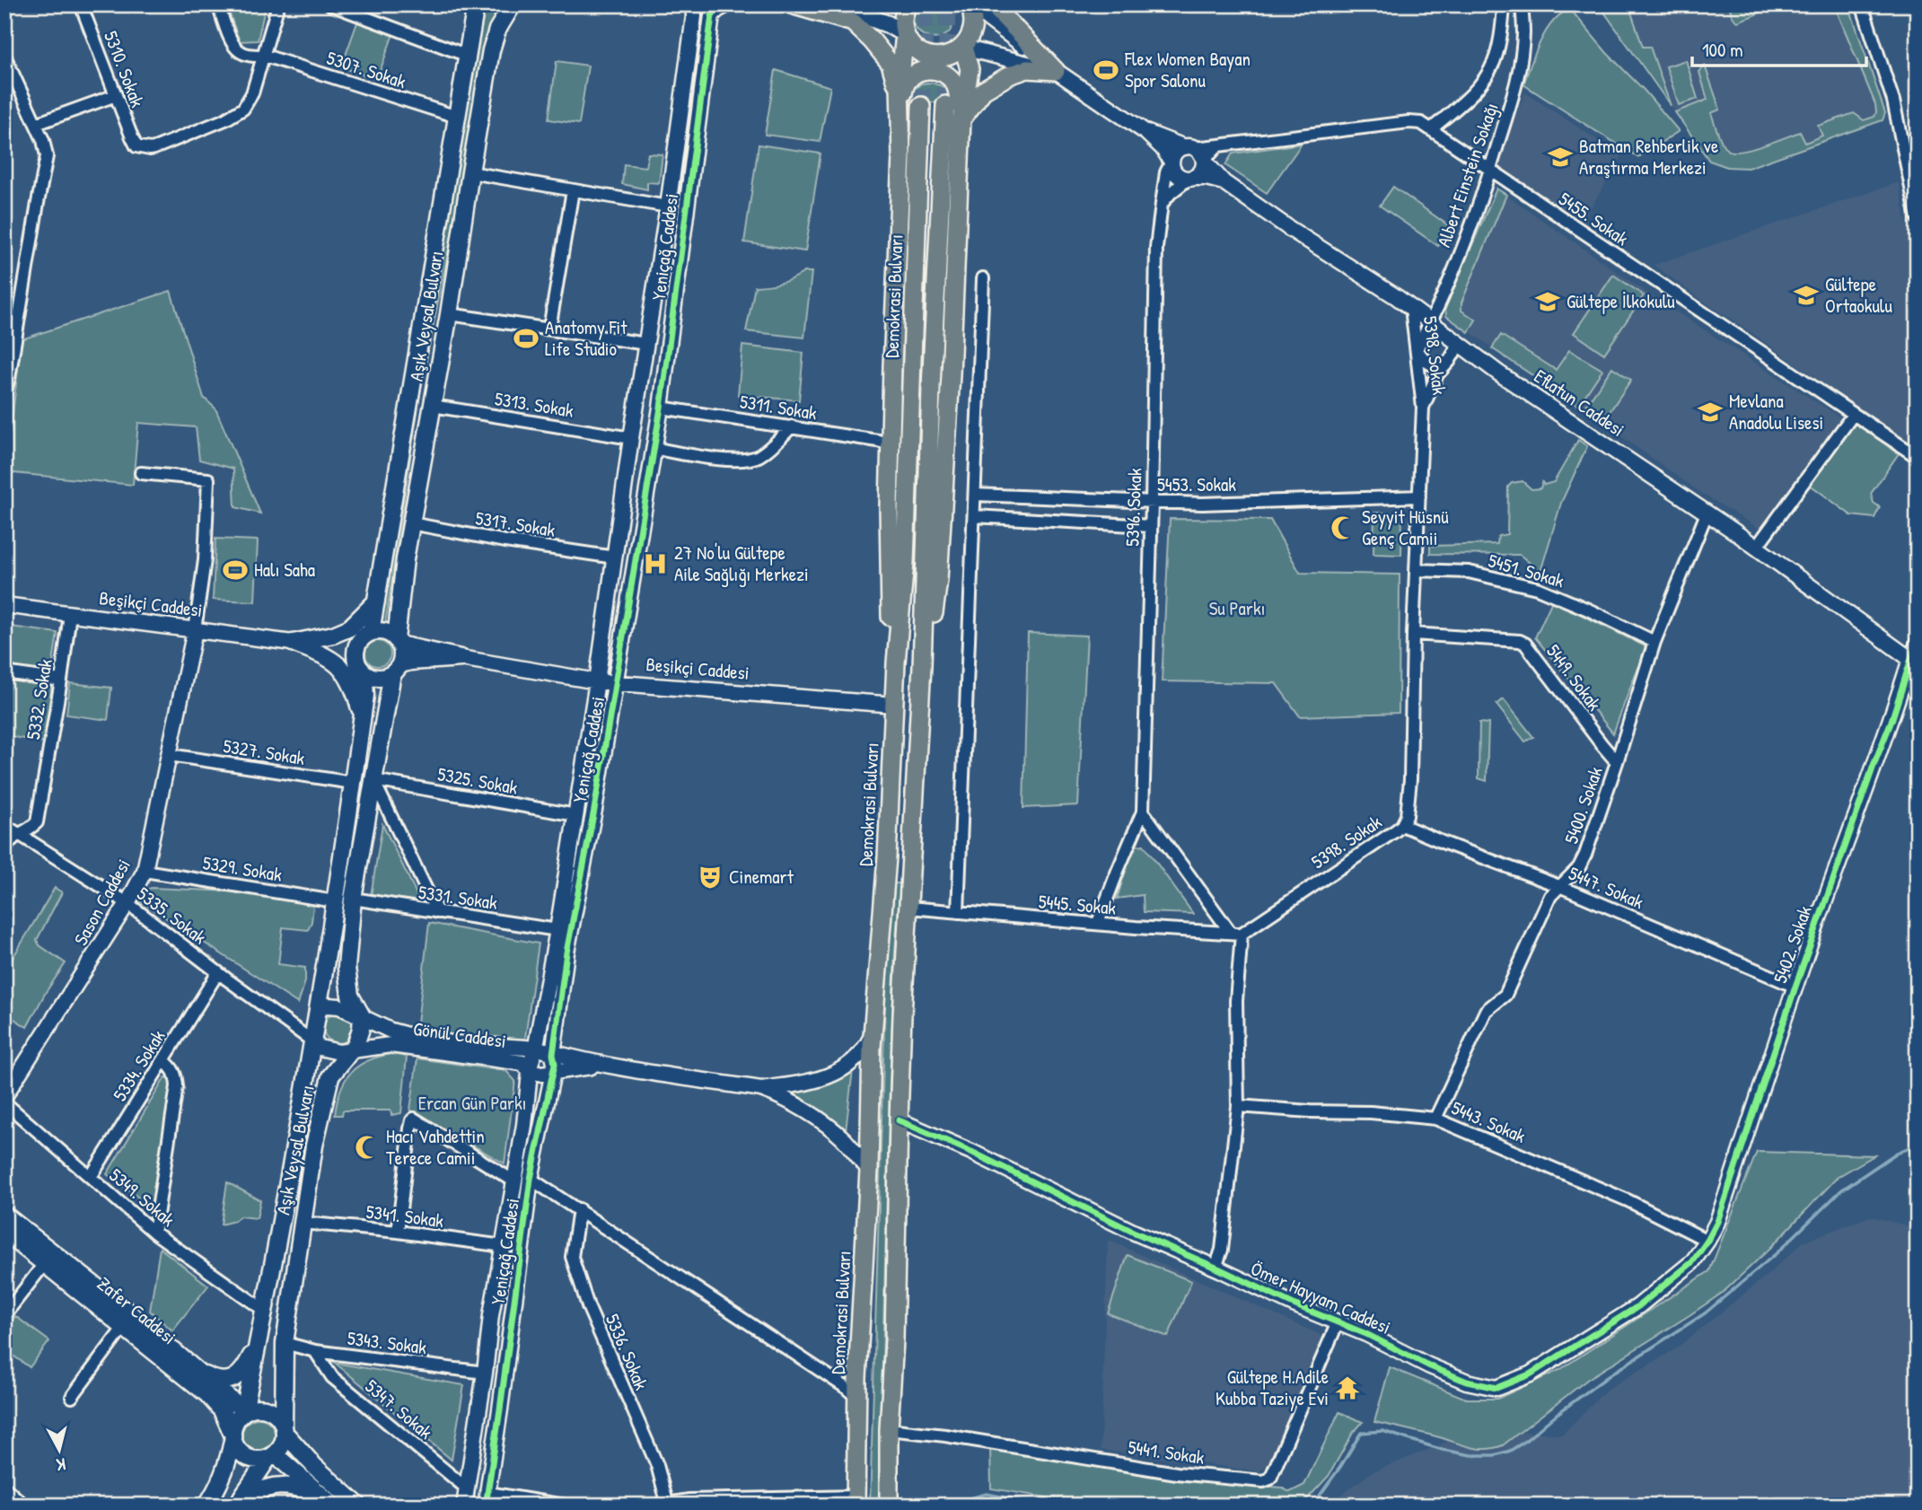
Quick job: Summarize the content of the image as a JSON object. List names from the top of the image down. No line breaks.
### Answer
{"streets":{"highway":["Demokrasi Bulvarı"],"main road":["Aşık Veysal Bulvarı","Beşikçi Caddesi","Zafer Caddesi"],"street":["5310. Sokak","5307. Sokak","Albert Einstein Sokağı","5455. Sokak","Yeniçağ Caddesi","5398. Sokak","Eflatun Caddesi","5313. Sokak","5311. Sokak","5453. Sokak","5396. Sokak","5317. Sokak","5451. Sokak","5449. Sokak","5332. Sokak","5327. Sokak","5325. Sokak","5400. Sokak","5329. Sokak","5447. Sokak","5331. Sokak","Sason Caddesi","5445. Sokak","5335. Sokak","5402. Sokak","Gönül Caddesi","5334. Sokak","5443. Sokak","5349. Sokak","5341. Sokak","Ömer Hayyam Caddesi","5343. Sokak","5336. Sokak","5347. Sokak","5441. Sokak"]},"crossings":[["5310. Sokak","5307. Sokak"],["5307. Sokak","Aşık Veysal Bulvarı"],["Albert Einstein Sokağı","5455. Sokak"],["Albert Einstein Sokağı","5398. Sokak"],["Albert Einstein Sokağı","Eflatun Caddesi"],["5455. Sokak","5396. Sokak"],["Yeniçağ Caddesi","5313. Sokak"],["Yeniçağ Caddesi","5311. Sokak"],["Yeniçağ Caddesi","5317. Sokak"],["Yeniçağ Caddesi","Beşikçi Caddesi"],["Yeniçağ Caddesi","5325. Sokak"],["Yeniçağ Caddesi","5331. Sokak"],["Yeniçağ Caddesi","Gönül Caddesi"],["Yeniçağ Caddesi","5341. Sokak"],["Yeniçağ Caddesi","5343. Sokak"],["Yeniçağ Caddesi","5347. Sokak"],["Demokrasi Bulvarı","Beşikçi Caddesi"],["Aşık Veysal Bulvarı","5313. Sokak"],["Aşık Veysal Bulvarı","5317. Sokak"],["Aşık Veysal Bulvarı","Beşikçi Caddesi"],["Aşık Veysal Bulvarı","5327. Sokak"],["Aşık Veysal Bulvarı","5325. Sokak"],["Aşık Veysal Bulvarı","5329. Sokak"],["Aşık Veysal Bulvarı","5331. Sokak"],["Aşık Veysal Bulvarı","5335. Sokak"],["Aşık Veysal Bulvarı","Gönül Caddesi"],["Aşık Veysal Bulvarı","5349. Sokak"],["Aşık Veysal Bulvarı","5341. Sokak"],["Aşık Veysal Bulvarı","Zafer Caddesi"],["Aşık Veysal Bulvarı","5343. Sokak"],["5398. Sokak","Eflatun Caddesi"],["5398. Sokak","5453. Sokak"],["5398. Sokak","5451. Sokak"],["5398. Sokak","5449. Sokak"],["5398. Sokak","5447. Sokak"],["5398. Sokak","5445. Sokak"],["Eflatun Caddesi","5400. Sokak"],["Eflatun Caddesi","5402. Sokak"],["5453. Sokak","5396. Sokak"],["5451. Sokak","5400. Sokak"],["Beşikçi Caddesi","5332. Sokak"],["Beşikçi Caddesi","Sason Caddesi"],["5449. Sokak","5400. Sokak"],["5332. Sokak","5335. Sokak"],["5327. Sokak","Sason Caddesi"],["5400. Sokak","5447. Sokak"],["5400. Sokak","5443. Sokak"],["5329. Sokak","Sason Caddesi"],["5447. Sokak","5402. Sokak"],["Sason Caddesi","5335. Sokak"],["5335. Sokak","Gönül Caddesi"],["5335. Sokak","5334. Sokak"],["5402. Sokak","5443. Sokak"],["5402. Sokak","Ömer Hayyam Caddesi"],["5334. Sokak","5349. Sokak"],["5443. Sokak","Ömer Hayyam Caddesi"],["Ömer Hayyam Caddesi","5441. Sokak"],["5343. Sokak","5347. Sokak"]],"parks":["Su Parkı","Ercan Gün Parkı"],"places":{"sports":["Flex Women Bayan Spor Salonu","Anatomy Fit Life Studio","Halı Saha"],"school or university":["Batman Rehberlik ve Araştırma Merkezi","Gültepe Ortaokulu","Gültepe İlkokulu","Mevlana Anadolu Lisesi"],"mosque":["Seyyit Hüsnü Genç Camii","Hacı Vahdettin Terece Camii"],"hospital":["27 No'lu Gültepe Aile Sağlığı Merkezi"],"theatre":["Cinemart"],"temple":["Gültepe H.Adile Kubba Taziye Evi"]},"scale_bar":"100 m","north":"bottom"}
